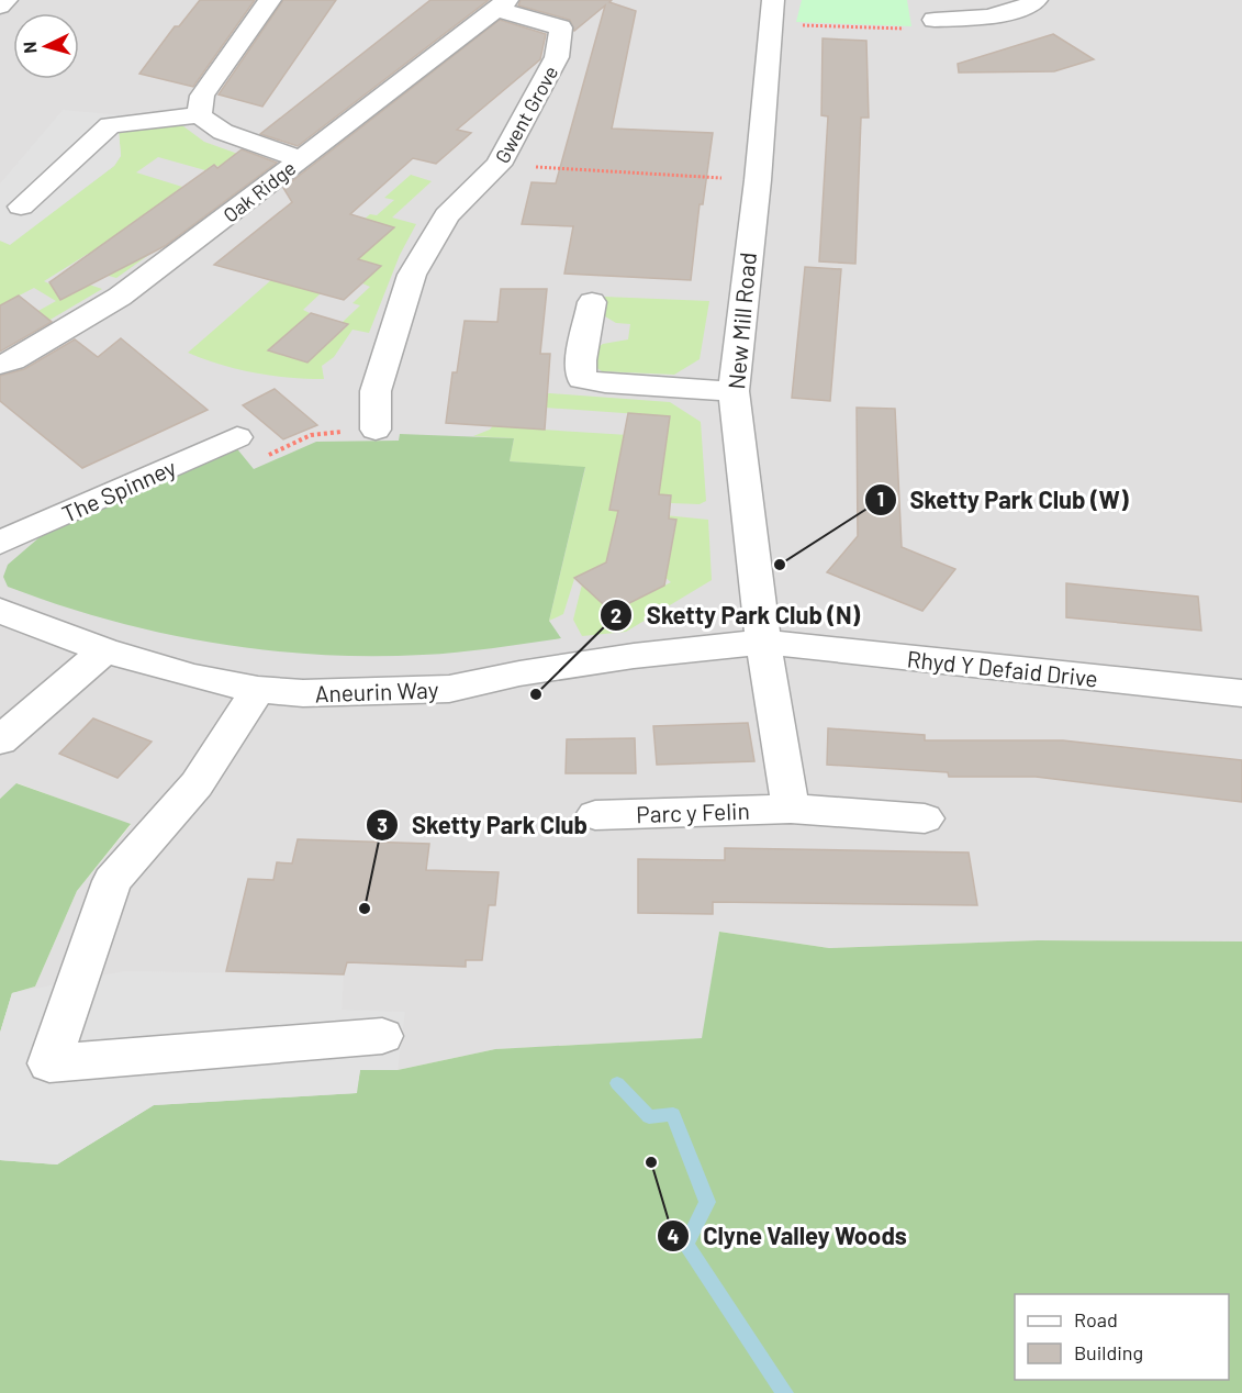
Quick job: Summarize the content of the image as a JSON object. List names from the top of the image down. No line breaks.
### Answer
{"streets":{"street":["Gwent Grove","Oak Ridge","New Mill Road","The Spinney","Rhyd Y Defaid Drive","Aneurin Way","Parc y Felin"]},"crossings":[["Gwent Grove","Oak Ridge"],["New Mill Road","Rhyd Y Defaid Drive"],["New Mill Road","Aneurin Way"],["Rhyd Y Defaid Drive","Aneurin Way"]],"places":["Sketty Park Club (W)","Sketty Park Club (N)","Sketty Park Club","Clyne Valley Woods"],"legend":["Road","Building"],"north":"left"}
